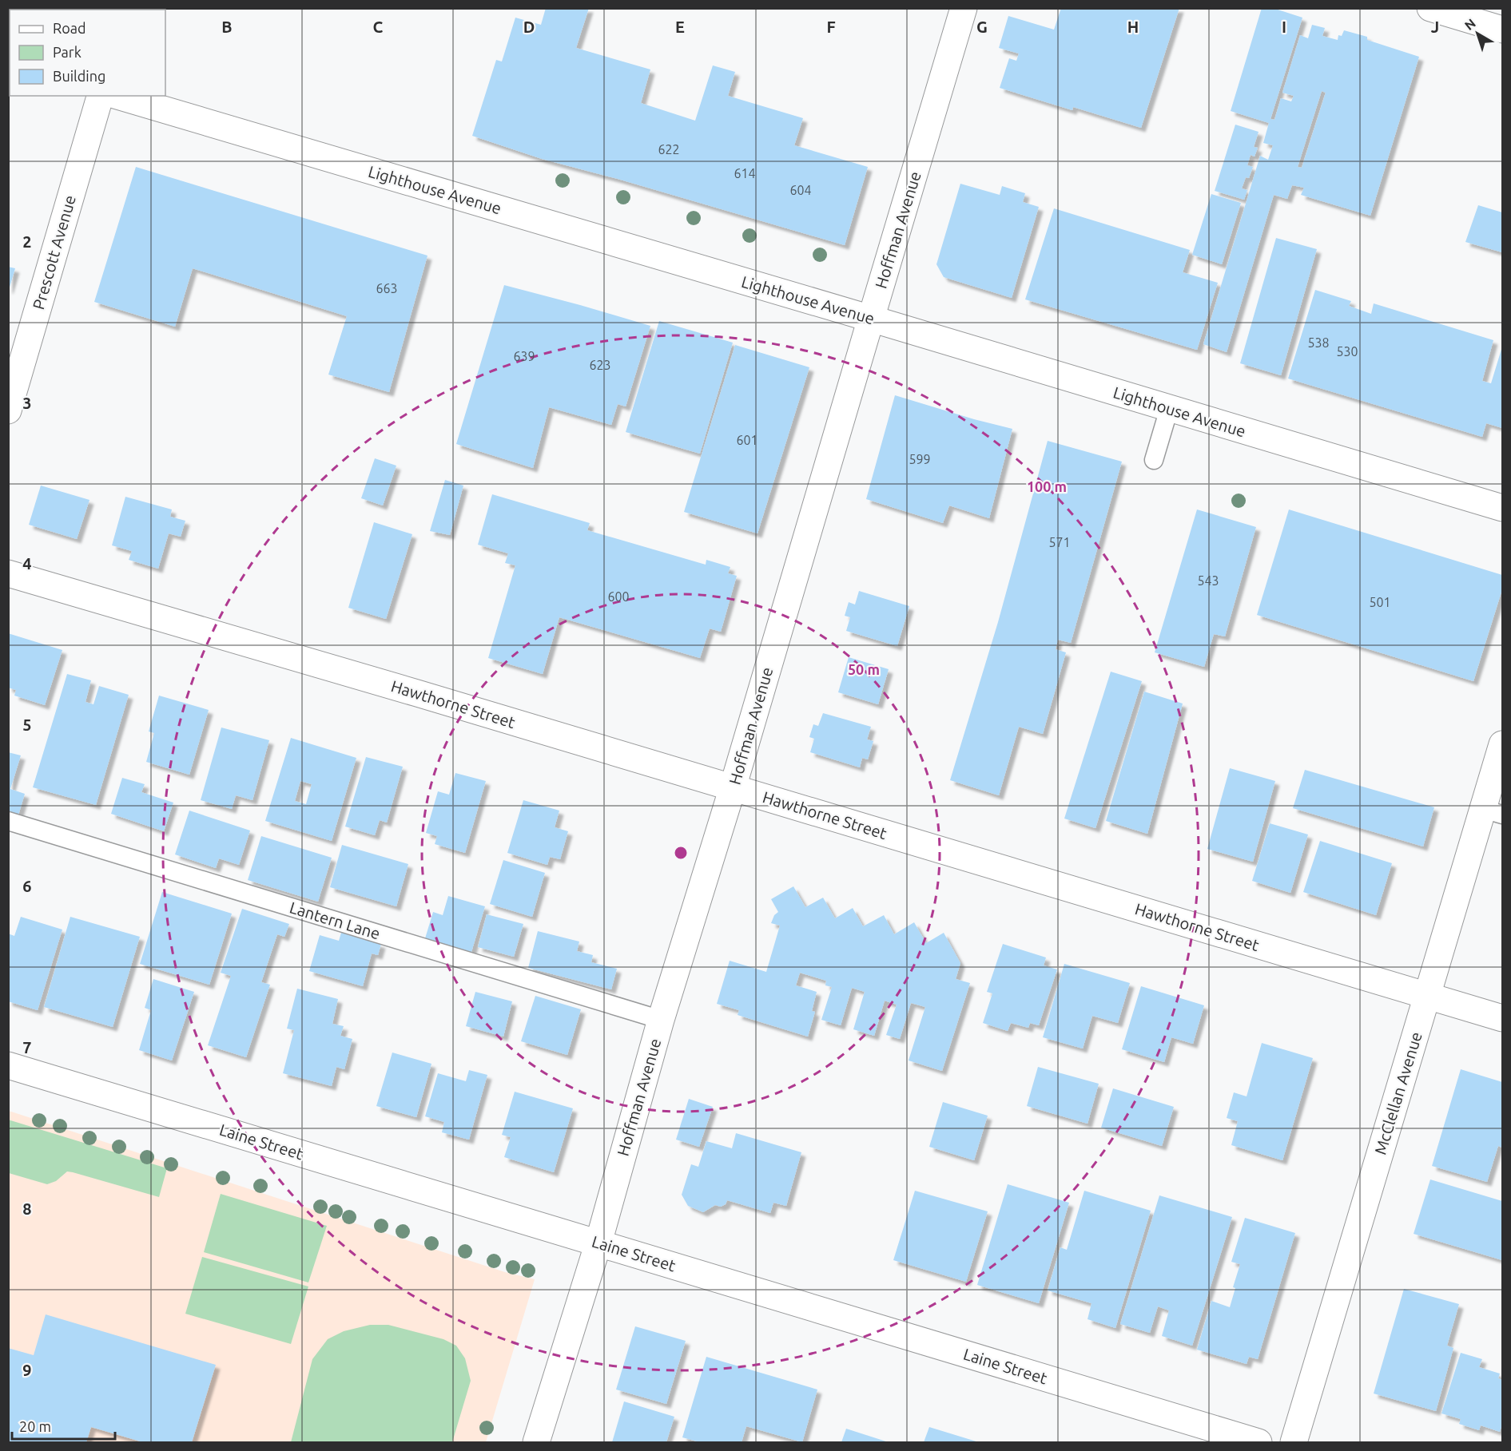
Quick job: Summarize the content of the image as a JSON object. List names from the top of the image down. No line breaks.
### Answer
{"streets":{"street":["Lighthouse Avenue","Hoffman Avenue","Prescott Avenue","Hawthorne Street","McClellan Avenue","Laine Street"],"lane":["Lantern Lane"]},"crossings":[["Lighthouse Avenue","Hoffman Avenue"],["Hoffman Avenue","Hawthorne Street"],["Hoffman Avenue","Lantern Lane"],["Hoffman Avenue","Laine Street"],["Hawthorne Street","McClellan Avenue"]],"house_numbers":["622","614","604","663","538","530","639","623","601","599","571","543","600","501"],"legend":["Road","Park","Building"],"scale_bar":"20 m","north":"top left","grid":{"columns":["B","C","D","E","F","G","H","I","J"],"rows":["2","3","4","5","6","7","8","9"]},"rings":["100 m","50 m"]}
